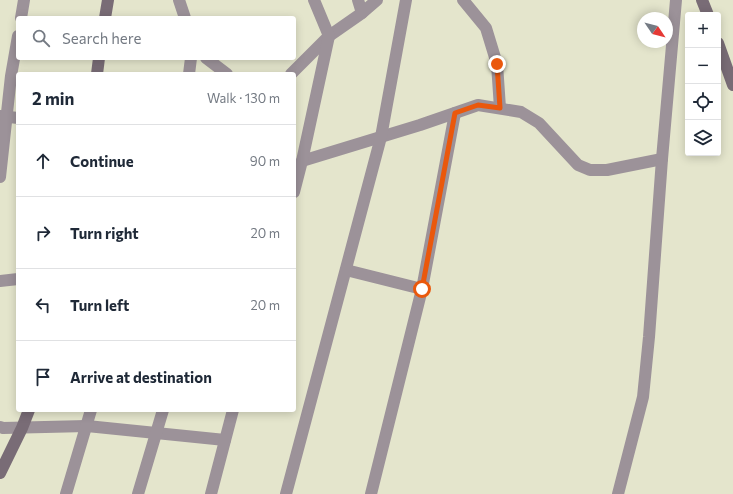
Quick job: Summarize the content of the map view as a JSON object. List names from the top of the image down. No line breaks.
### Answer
{"north":"bottom right","page":{"map_buttons":["+","−"],"search":"Search here","heading":["2 min","Walk · 130 m"],"list":[["Continue","90 m"],["Turn right","20 m"],["Turn left","20 m"],"Arrive at destination"]}}
